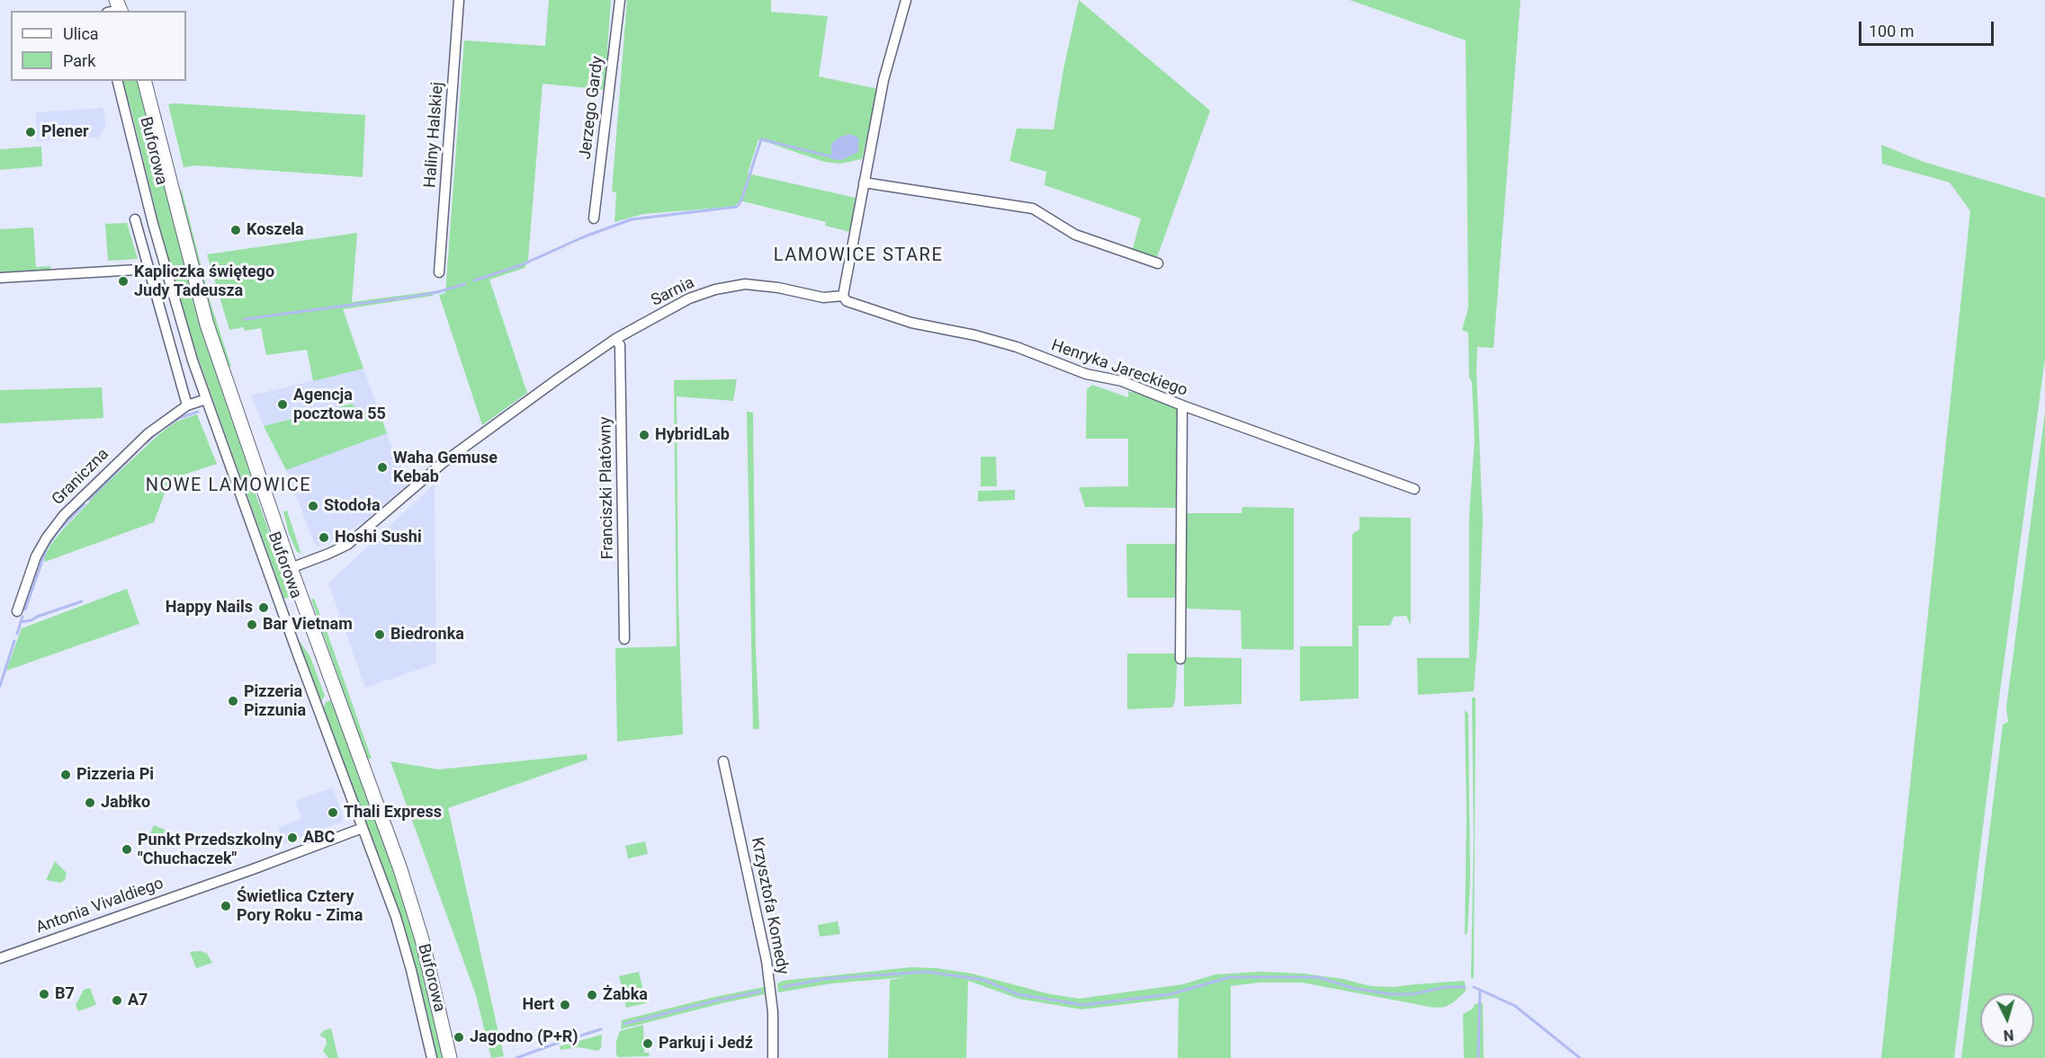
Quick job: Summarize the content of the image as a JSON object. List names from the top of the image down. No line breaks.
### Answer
{"streets":{"main road":["Buforowa"],"street":["Jerzego Gardy","Haliny Halskiej","Sarnia","Henryka Jareckiego","Graniczna","Franciszki Platówny","Antonia Vivaldiego","Krzysztofa Komedy"]},"crossings":[["Buforowa","Sarnia"],["Buforowa","Graniczna"],["Buforowa","Antonia Vivaldiego"],["Sarnia","Henryka Jareckiego"],["Sarnia","Franciszki Platówny"]],"districts":["LAMOWICE STARE","NOWE LAMOWICE"],"places":["Plener","Koszela","Kapliczka świętego Judy Tadeusza","Agencja pocztowa 55","HybridLab","Waha Gemuse Kebab","Stodoła","Hoshi Sushi","Happy Nails","Bar Vietnam","Biedronka","Pizzeria Pizzunia","Pizzeria Pi","Jabłko","Thali Express","ABC","Punkt Przedszkolny \"Chuchaczek\"","Świetlica Cztery Pory Roku - Zima","B7","Żabka","A7","Hert","Jagodno (P+R)","Parkuj i Jedź"],"legend":["Ulica","Park"],"scale_bar":"100 m","north":"bottom"}
